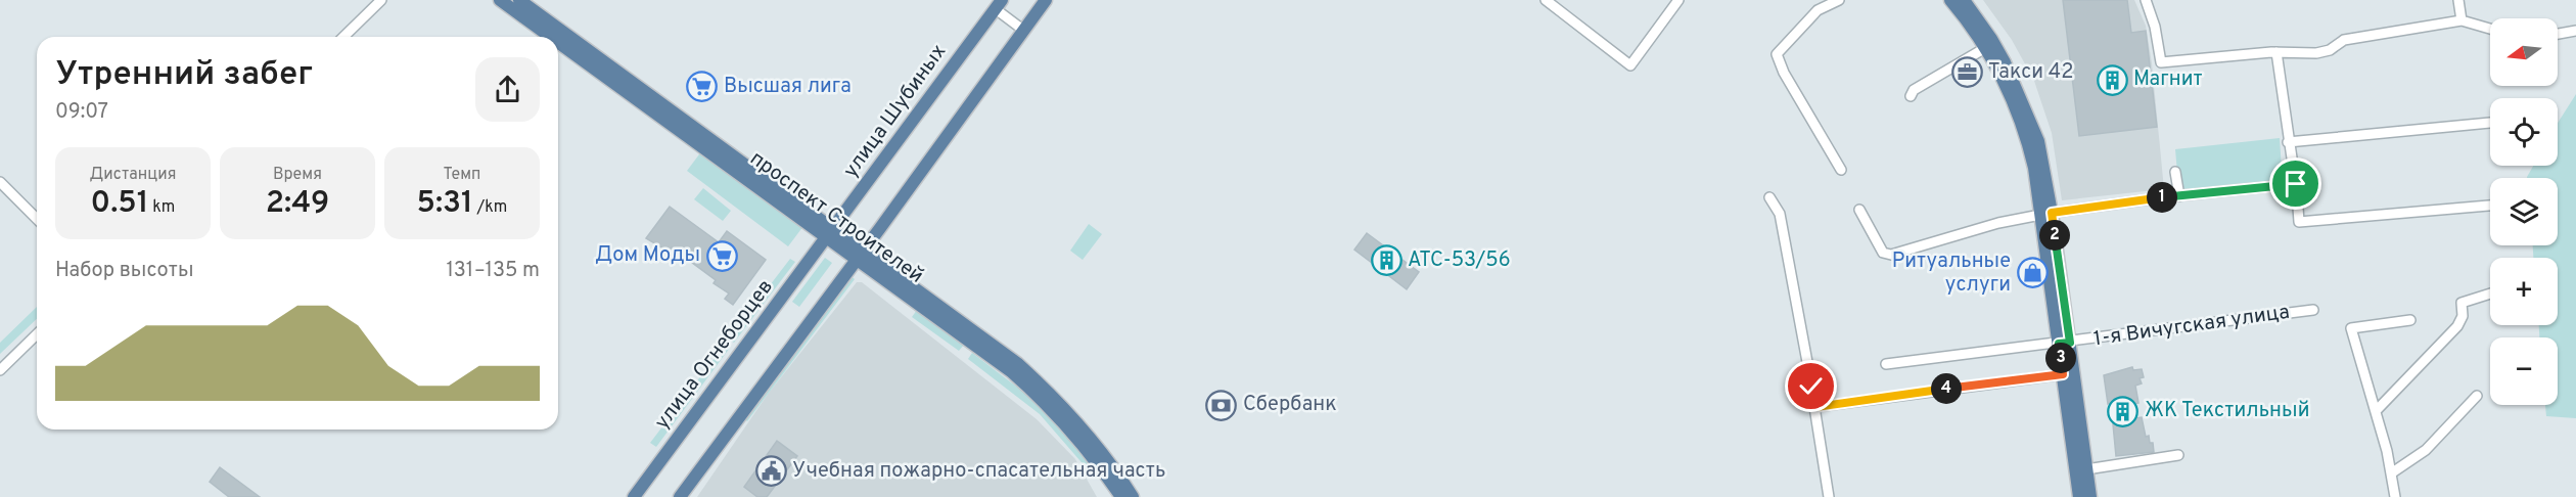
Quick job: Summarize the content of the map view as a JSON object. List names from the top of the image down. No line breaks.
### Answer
{"streets":{"main road":["улица Шубиных","проспект Строителей","улица Огнеборцев"],"street":["1-я Вичугская улица"]},"crossings":[["улица Шубиных","проспект Строителей"],["улица Шубиных","улица Огнеборцев"],["проспект Строителей","улица Огнеборцев"]],"places":{"office":["Такси 42"],"building":["Магнит","АТС-53/56","ЖК Текстильный"],"supermarket":["Высшая лига","Дом Моды"],"shop":["Ритуальные услуги"],"bank":["Сбербанк"],"public building":["Учебная пожарно-спасательная часть"]},"north":"left","page":{"map_buttons":["+","−"],"heading":["Утренний забег","09:07"],"stats":[["Дистанция","0.51 km"],["Время","2:49"],["Темп","5:31 /km"]],"pins":["1","2","3","4"],"chart":["Набор высоты","131–135 m"]}}
